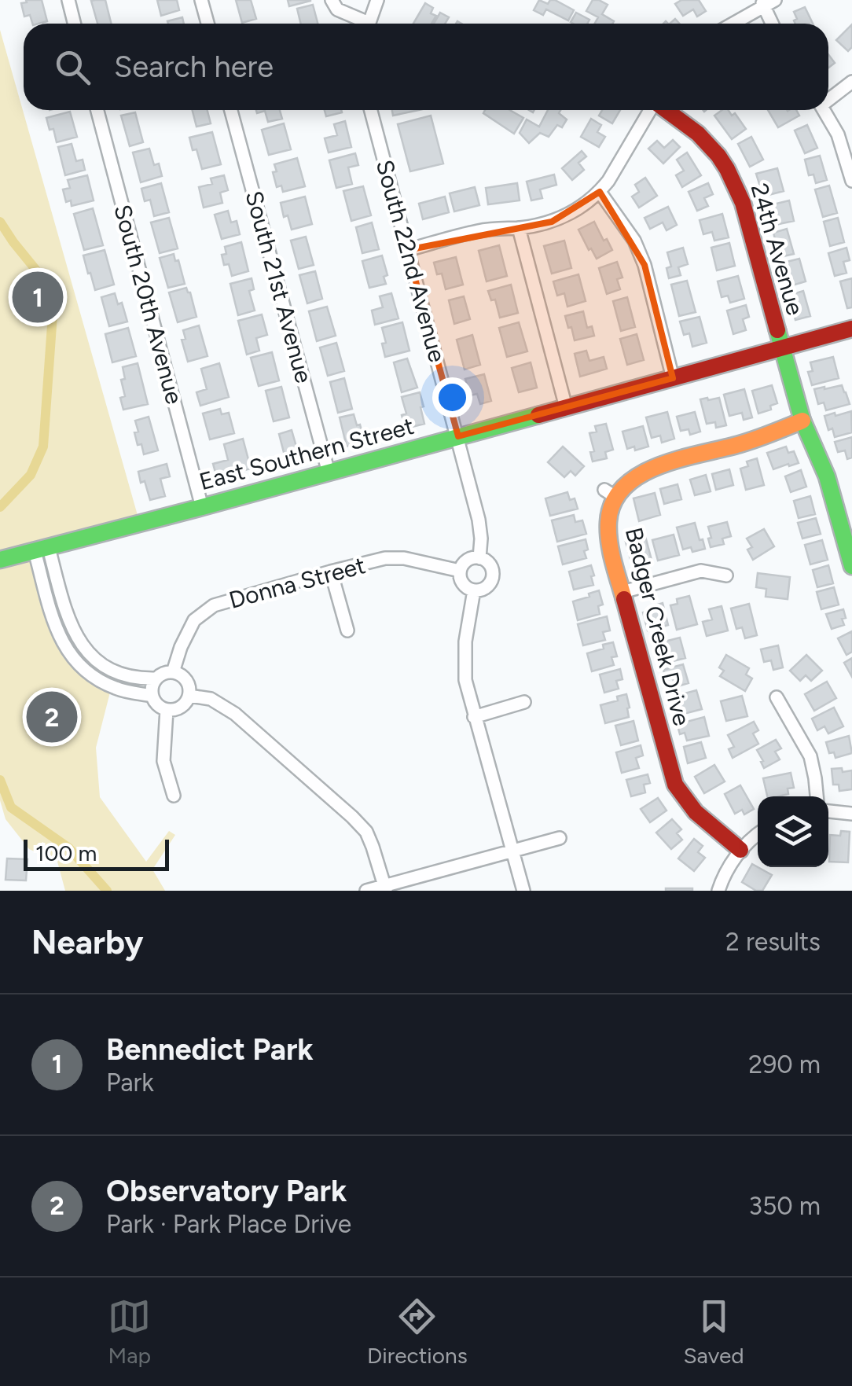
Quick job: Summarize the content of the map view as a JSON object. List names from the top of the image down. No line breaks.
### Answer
{"streets":{"street":["24th Avenue","South 22nd Avenue","South 21st Avenue","South 20th Avenue","East Southern Street","Donna Street","Badger Creek Drive"]},"crossings":[["24th Avenue","East Southern Street"],["24th Avenue","Badger Creek Drive"],["South 22nd Avenue","East Southern Street"],["South 22nd Avenue","Donna Street"],["South 21st Avenue","East Southern Street"],["South 20th Avenue","East Southern Street"]],"scale_bar":"100 m","page":{"search":"Search here","pins":["1","2"],"scale":"100 m","heading":["Nearby","2 results"],"list":[{"mark":"1","name":"Bennedict Park","note":"Park","value":"290 m"},{"mark":"2","name":"Observatory Park","note":"Park · Park Place Drive","value":"350 m"}],"nav":["Map","Directions","Saved"]}}
